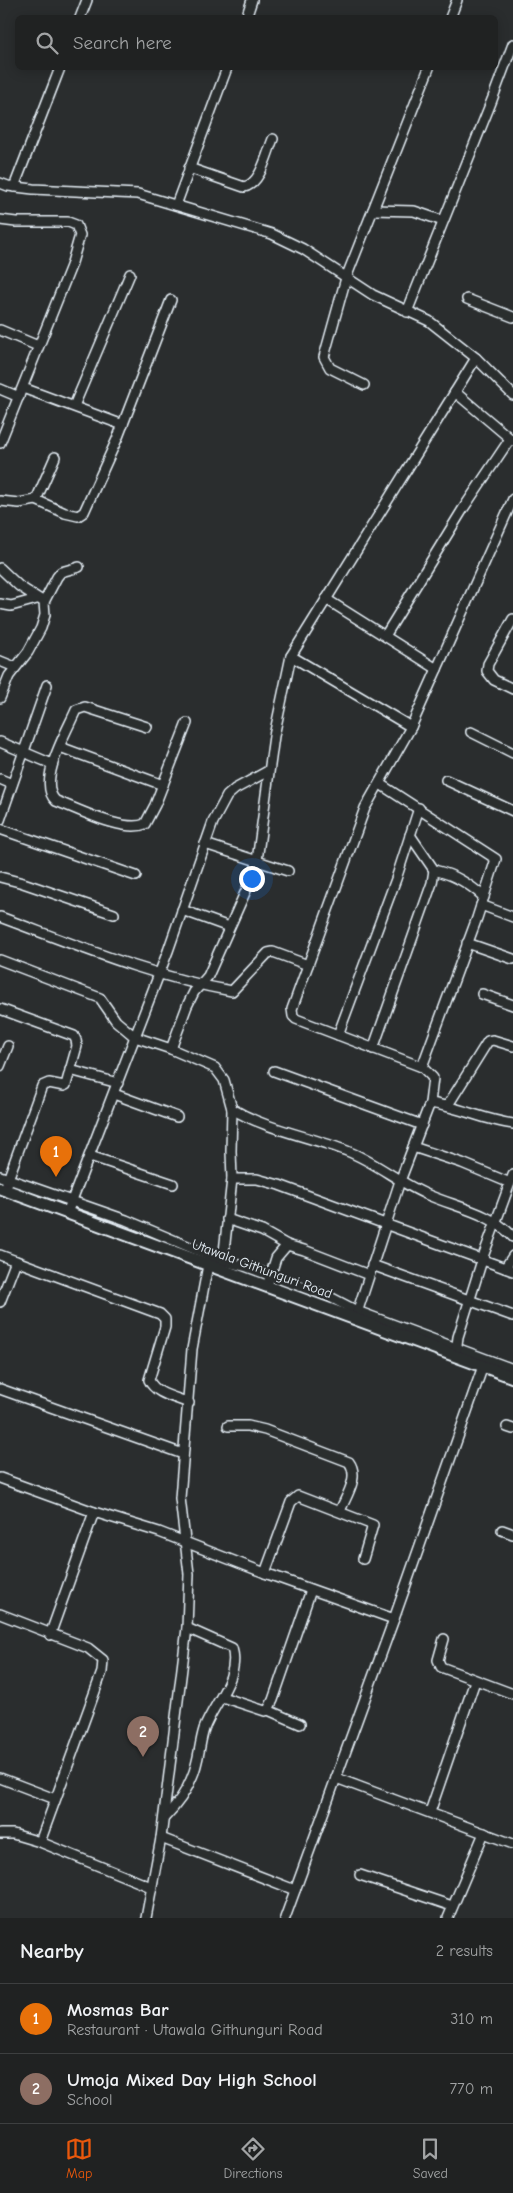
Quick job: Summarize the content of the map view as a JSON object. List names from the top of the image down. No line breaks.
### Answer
{"streets":{"street":["Utawala Githunguri Road"]},"page":{"search":"Search here","pins":["1","2"],"heading":["Nearby","2 results"],"list":[{"mark":"1","name":"Mosmas Bar","note":"Restaurant · Utawala Githunguri Road","value":"310 m"},{"mark":"2","name":"Umoja Mixed Day High School","note":"School","value":"770 m"}],"nav":["Map","Directions","Saved"]}}
